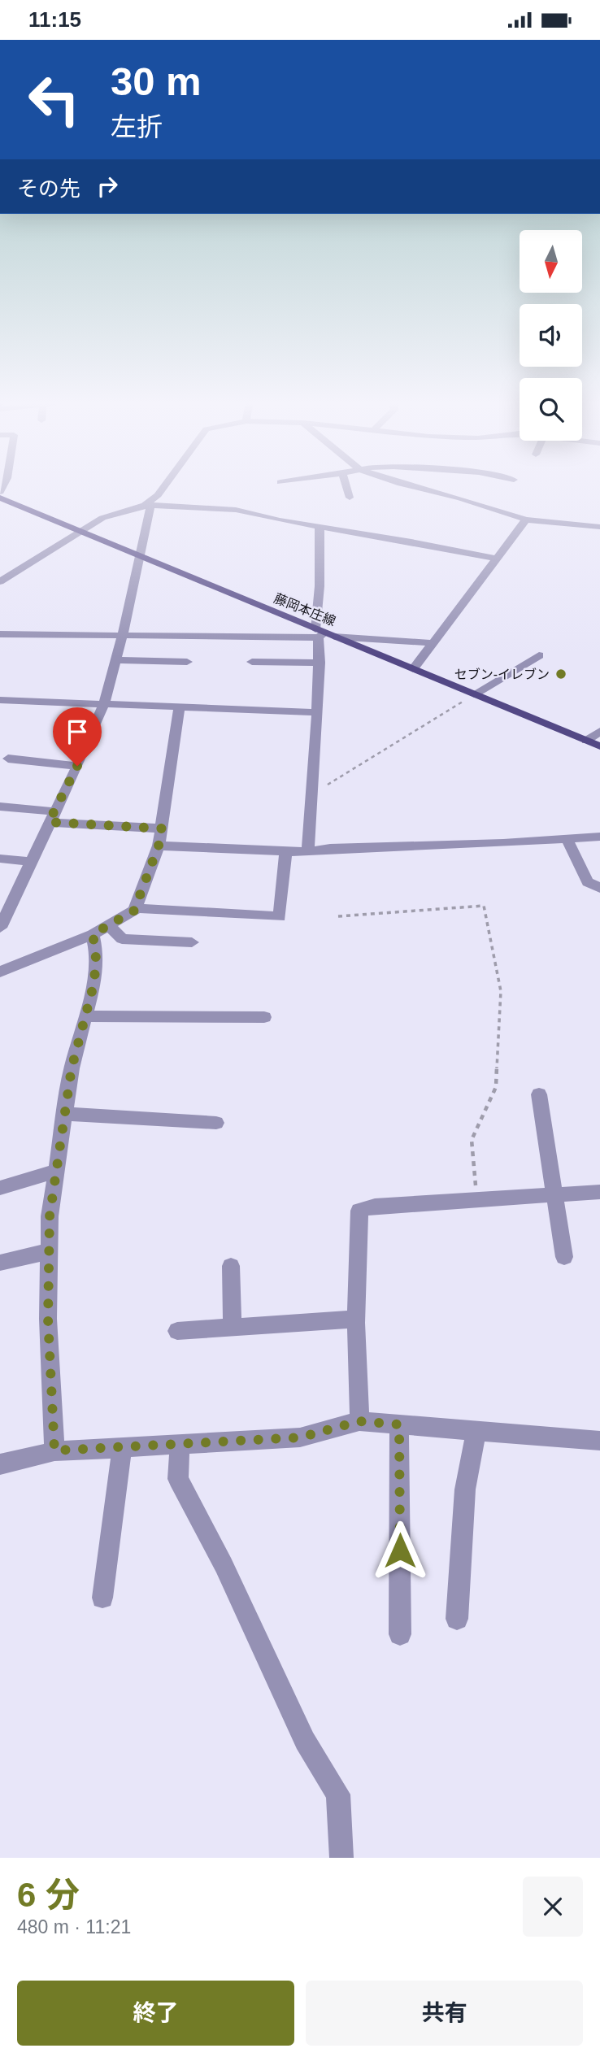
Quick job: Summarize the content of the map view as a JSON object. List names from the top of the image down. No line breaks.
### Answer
{"streets":{"main road":["藤岡本庄線"]},"places":["セブン-イレブン"],"north":"bottom","page":{"status":"11:15","turn":["30 m","左折"],"then":"その先","heading":["6 分","480 m · 11:21"],"buttons":["終了","共有"]}}
